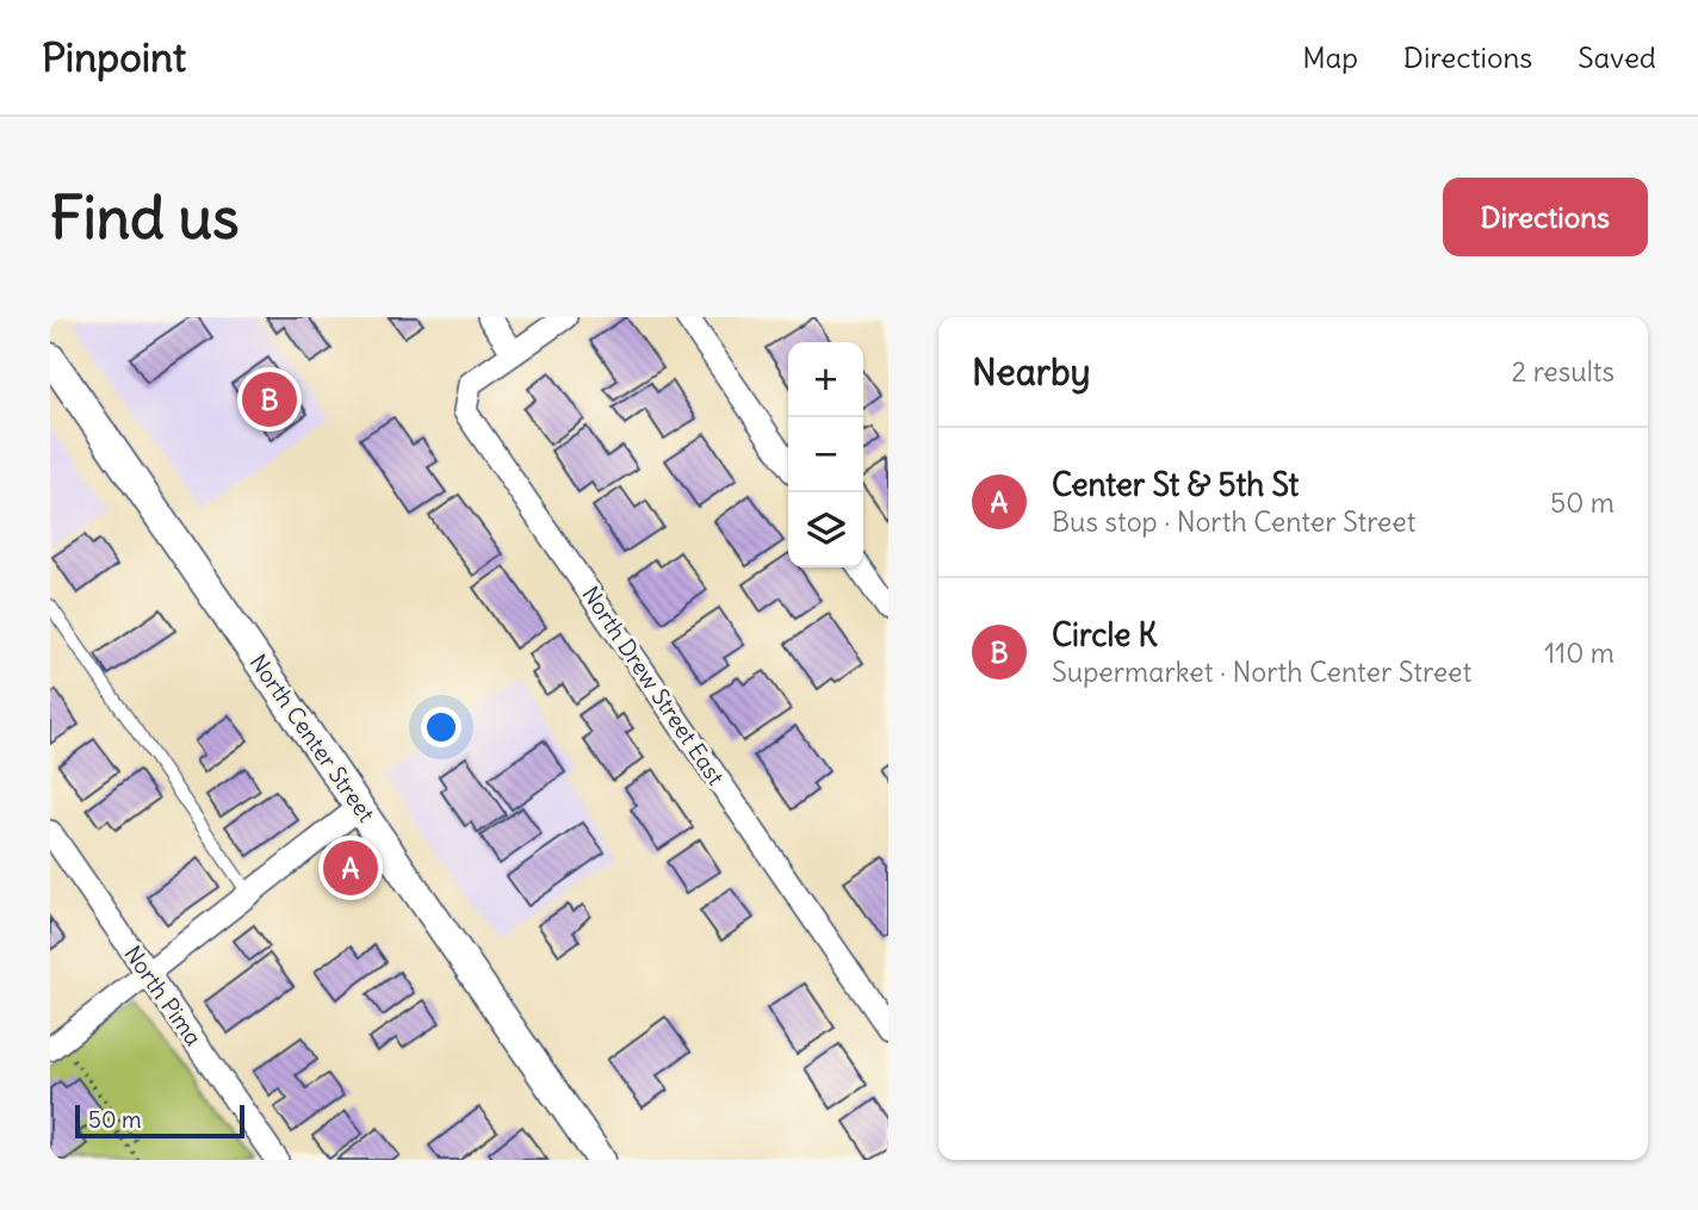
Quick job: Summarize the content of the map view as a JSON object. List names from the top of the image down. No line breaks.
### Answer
{"streets":{"street":["North Drew Street East","North Center Street","North Pima"]},"scale_bar":"50 m","page":{"header":"Pinpoint","nav":["Map","Directions","Saved"],"buttons":"Directions","title":"Find us","heading":["Nearby","2 results"],"map_buttons":["+","−"],"pins":["B","A"],"list":[{"mark":"A","name":"Center St & 5th St","note":"Bus stop · North Center Street","value":"50 m"},{"mark":"B","name":"Circle K","note":"Supermarket · North Center Street","value":"110 m"}],"scale":"50 m"}}
